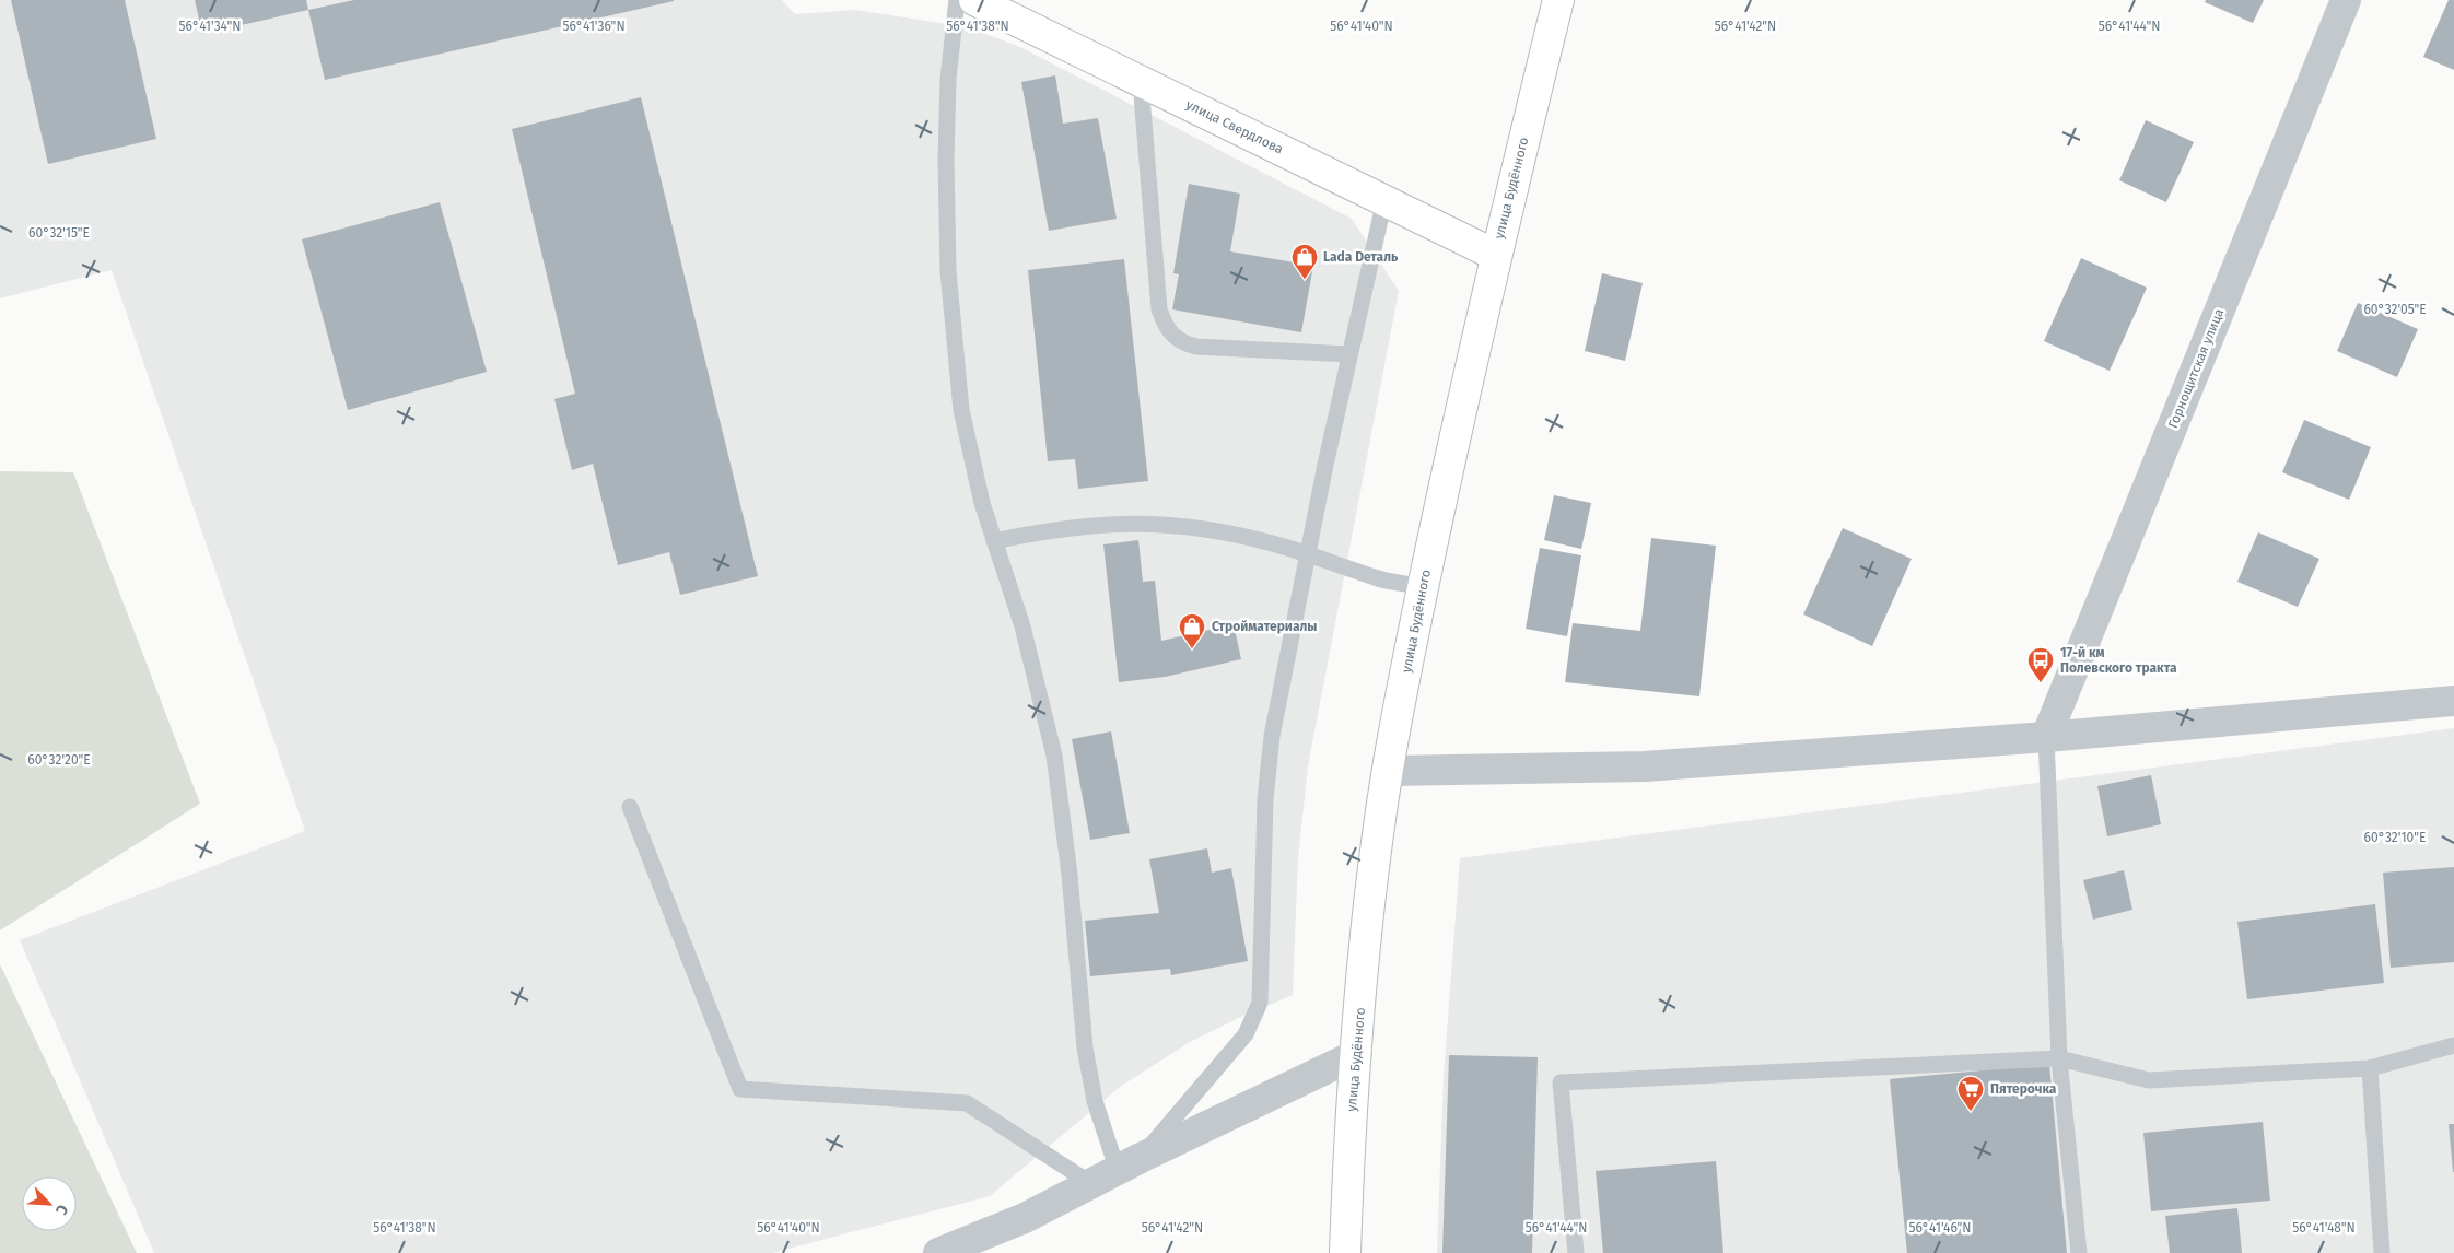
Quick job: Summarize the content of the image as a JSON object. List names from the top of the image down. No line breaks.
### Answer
{"streets":{"main road":["улица Свердлова","улица Будённого"],"street":["Горнощитская улица"]},"crossings":[["улица Свердлова","улица Будённого"]],"places":{"shop":["Lada Dеталь","Стройматериалы"],"bus stop":["17-й км Полевского тракта"],"supermarket":["Пятерочка"]},"north":"bottom right","coordinates":["56°41'34\"N","56°41'36\"N","56°41'38\"N","56°41'40\"N","56°41'42\"N","56°41'44\"N","60°32'15\"E","60°32'05\"E","60°32'20\"E","60°32'10\"E","56°41'48\"N","56°41'46\"N"]}
